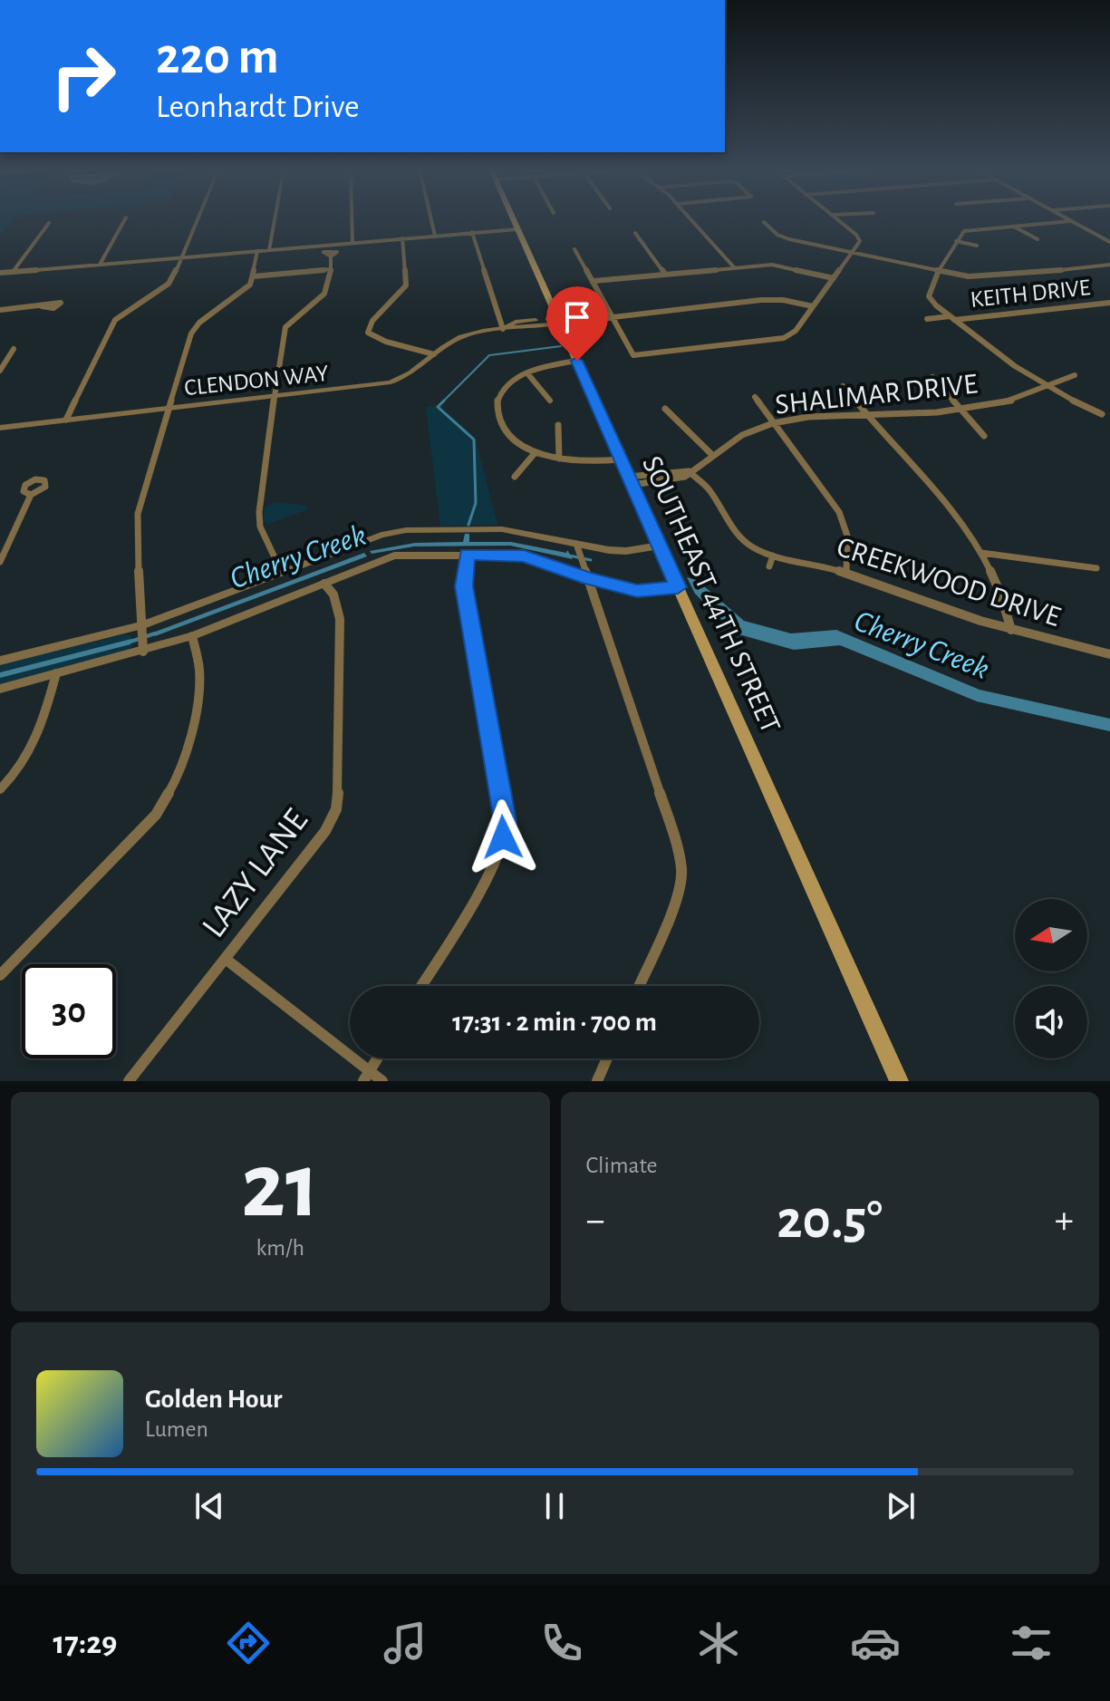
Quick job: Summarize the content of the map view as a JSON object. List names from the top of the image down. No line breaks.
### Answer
{"streets":{"main road":["SOUTHEAST 44TH STREET"],"street":["KEITH DRIVE","CLENDON WAY","SHALIMAR DRIVE","CREEKWOOD DRIVE","LAZY LANE"]},"crossings":[["CLENDON WAY","SOUTHEAST 44TH STREET"],["SHALIMAR DRIVE","CREEKWOOD DRIVE"],["SHALIMAR DRIVE","SOUTHEAST 44TH STREET"]],"water":["Cherry Creek"],"north":"left","page":{"turn":["220 m","Leonhardt Drive"],"limit":"30","trip":"17:31 · 2 min · 700 m","tile":[["21","km/h"],"Climate"],"heat":["−","20.5°","+"],"song":["Golden Hour","Lumen"],"tabs":"17:29"}}
